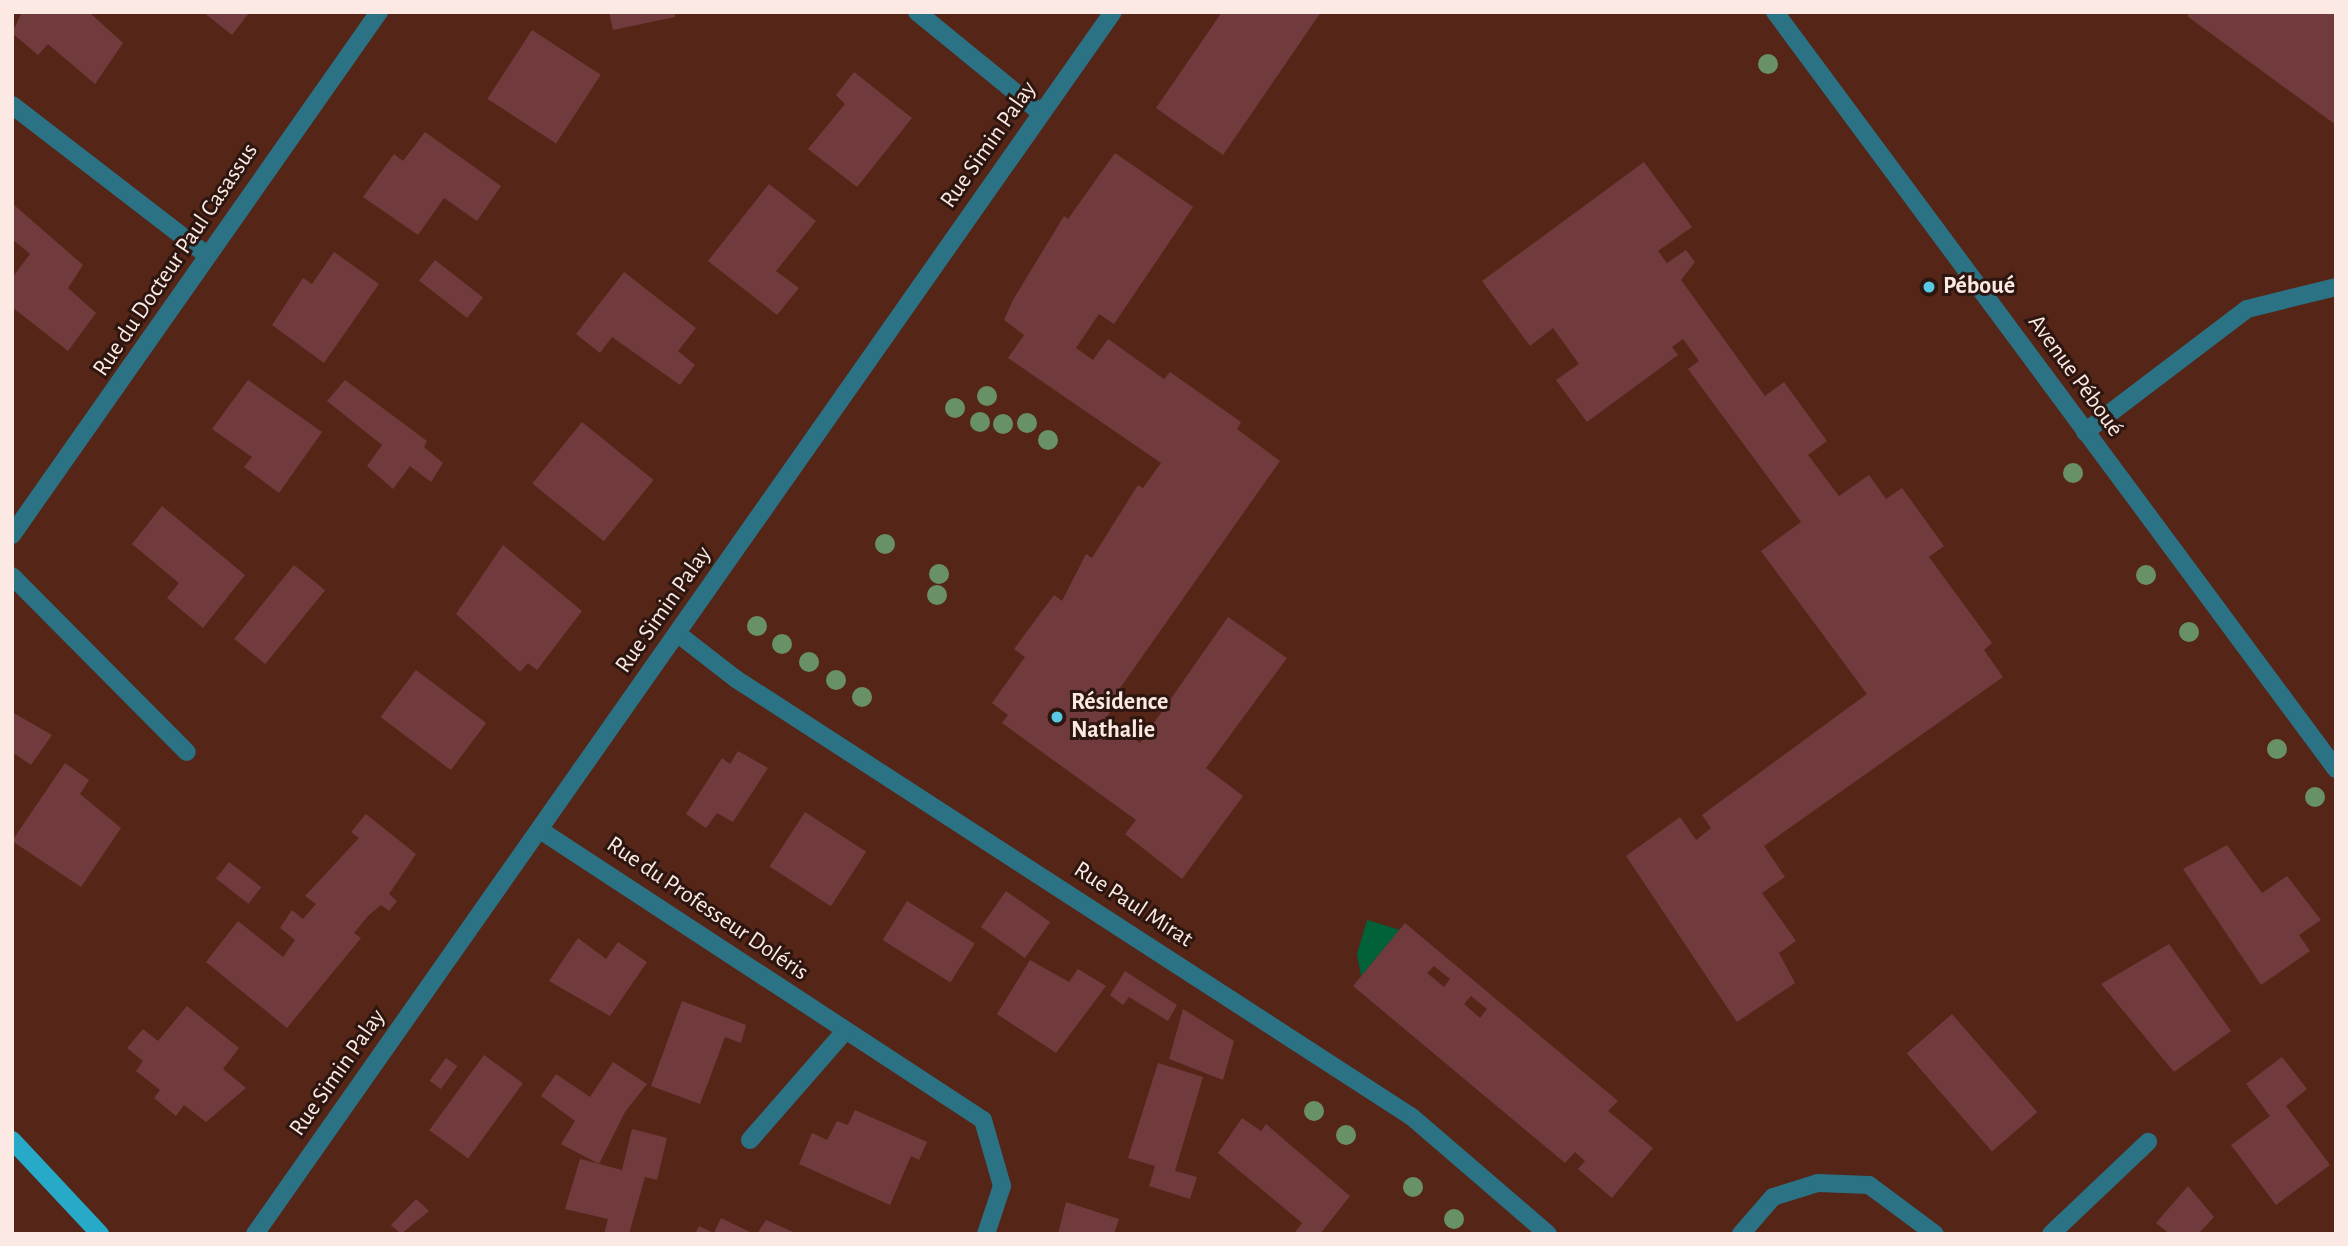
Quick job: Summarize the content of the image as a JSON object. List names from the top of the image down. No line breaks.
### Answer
{"streets":{"street":["Rue Simin Palay","Rue du Docteur Paul Casassus","Avenue Péboué","Rue Paul Mirat","Rue du Professeur Doléris"]},"crossings":[["Rue Simin Palay","Rue Paul Mirat"],["Rue Simin Palay","Rue du Professeur Doléris"]],"places":["Péboué","Résidence Nathalie"]}
